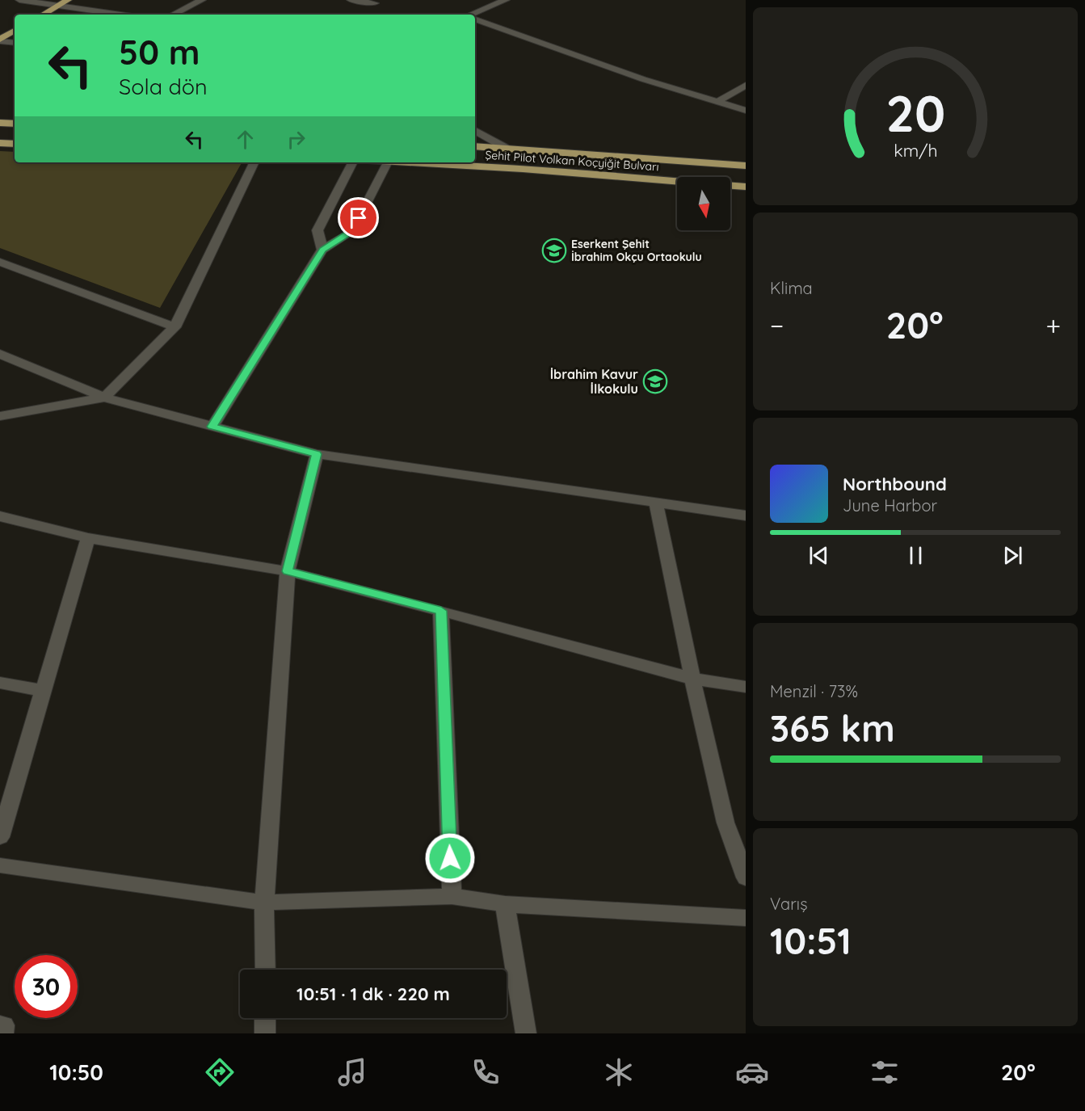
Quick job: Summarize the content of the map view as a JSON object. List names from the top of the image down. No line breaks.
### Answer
{"streets":{"main road":["Şehit Pilot Volkan Koçyiğit Bulvarı"]},"places":{"school or university":["Eserkent Şehit İbrahim Okçu Ortaokulu","İbrahim Kavur İlkokulu"]},"north":"bottom","page":{"turn":["50 m","Sola dön"],"tile":["Klima",["Menzil · 73%","365 km"],["Varış","10:51"]],"heat":["−","20°","+"],"song":["Northbound","June Harbor"],"limit":"30","trip":"10:51 · 1 dk · 220 m","tabs":["10:50","20°"],"gauge":["20","km/h"]}}
